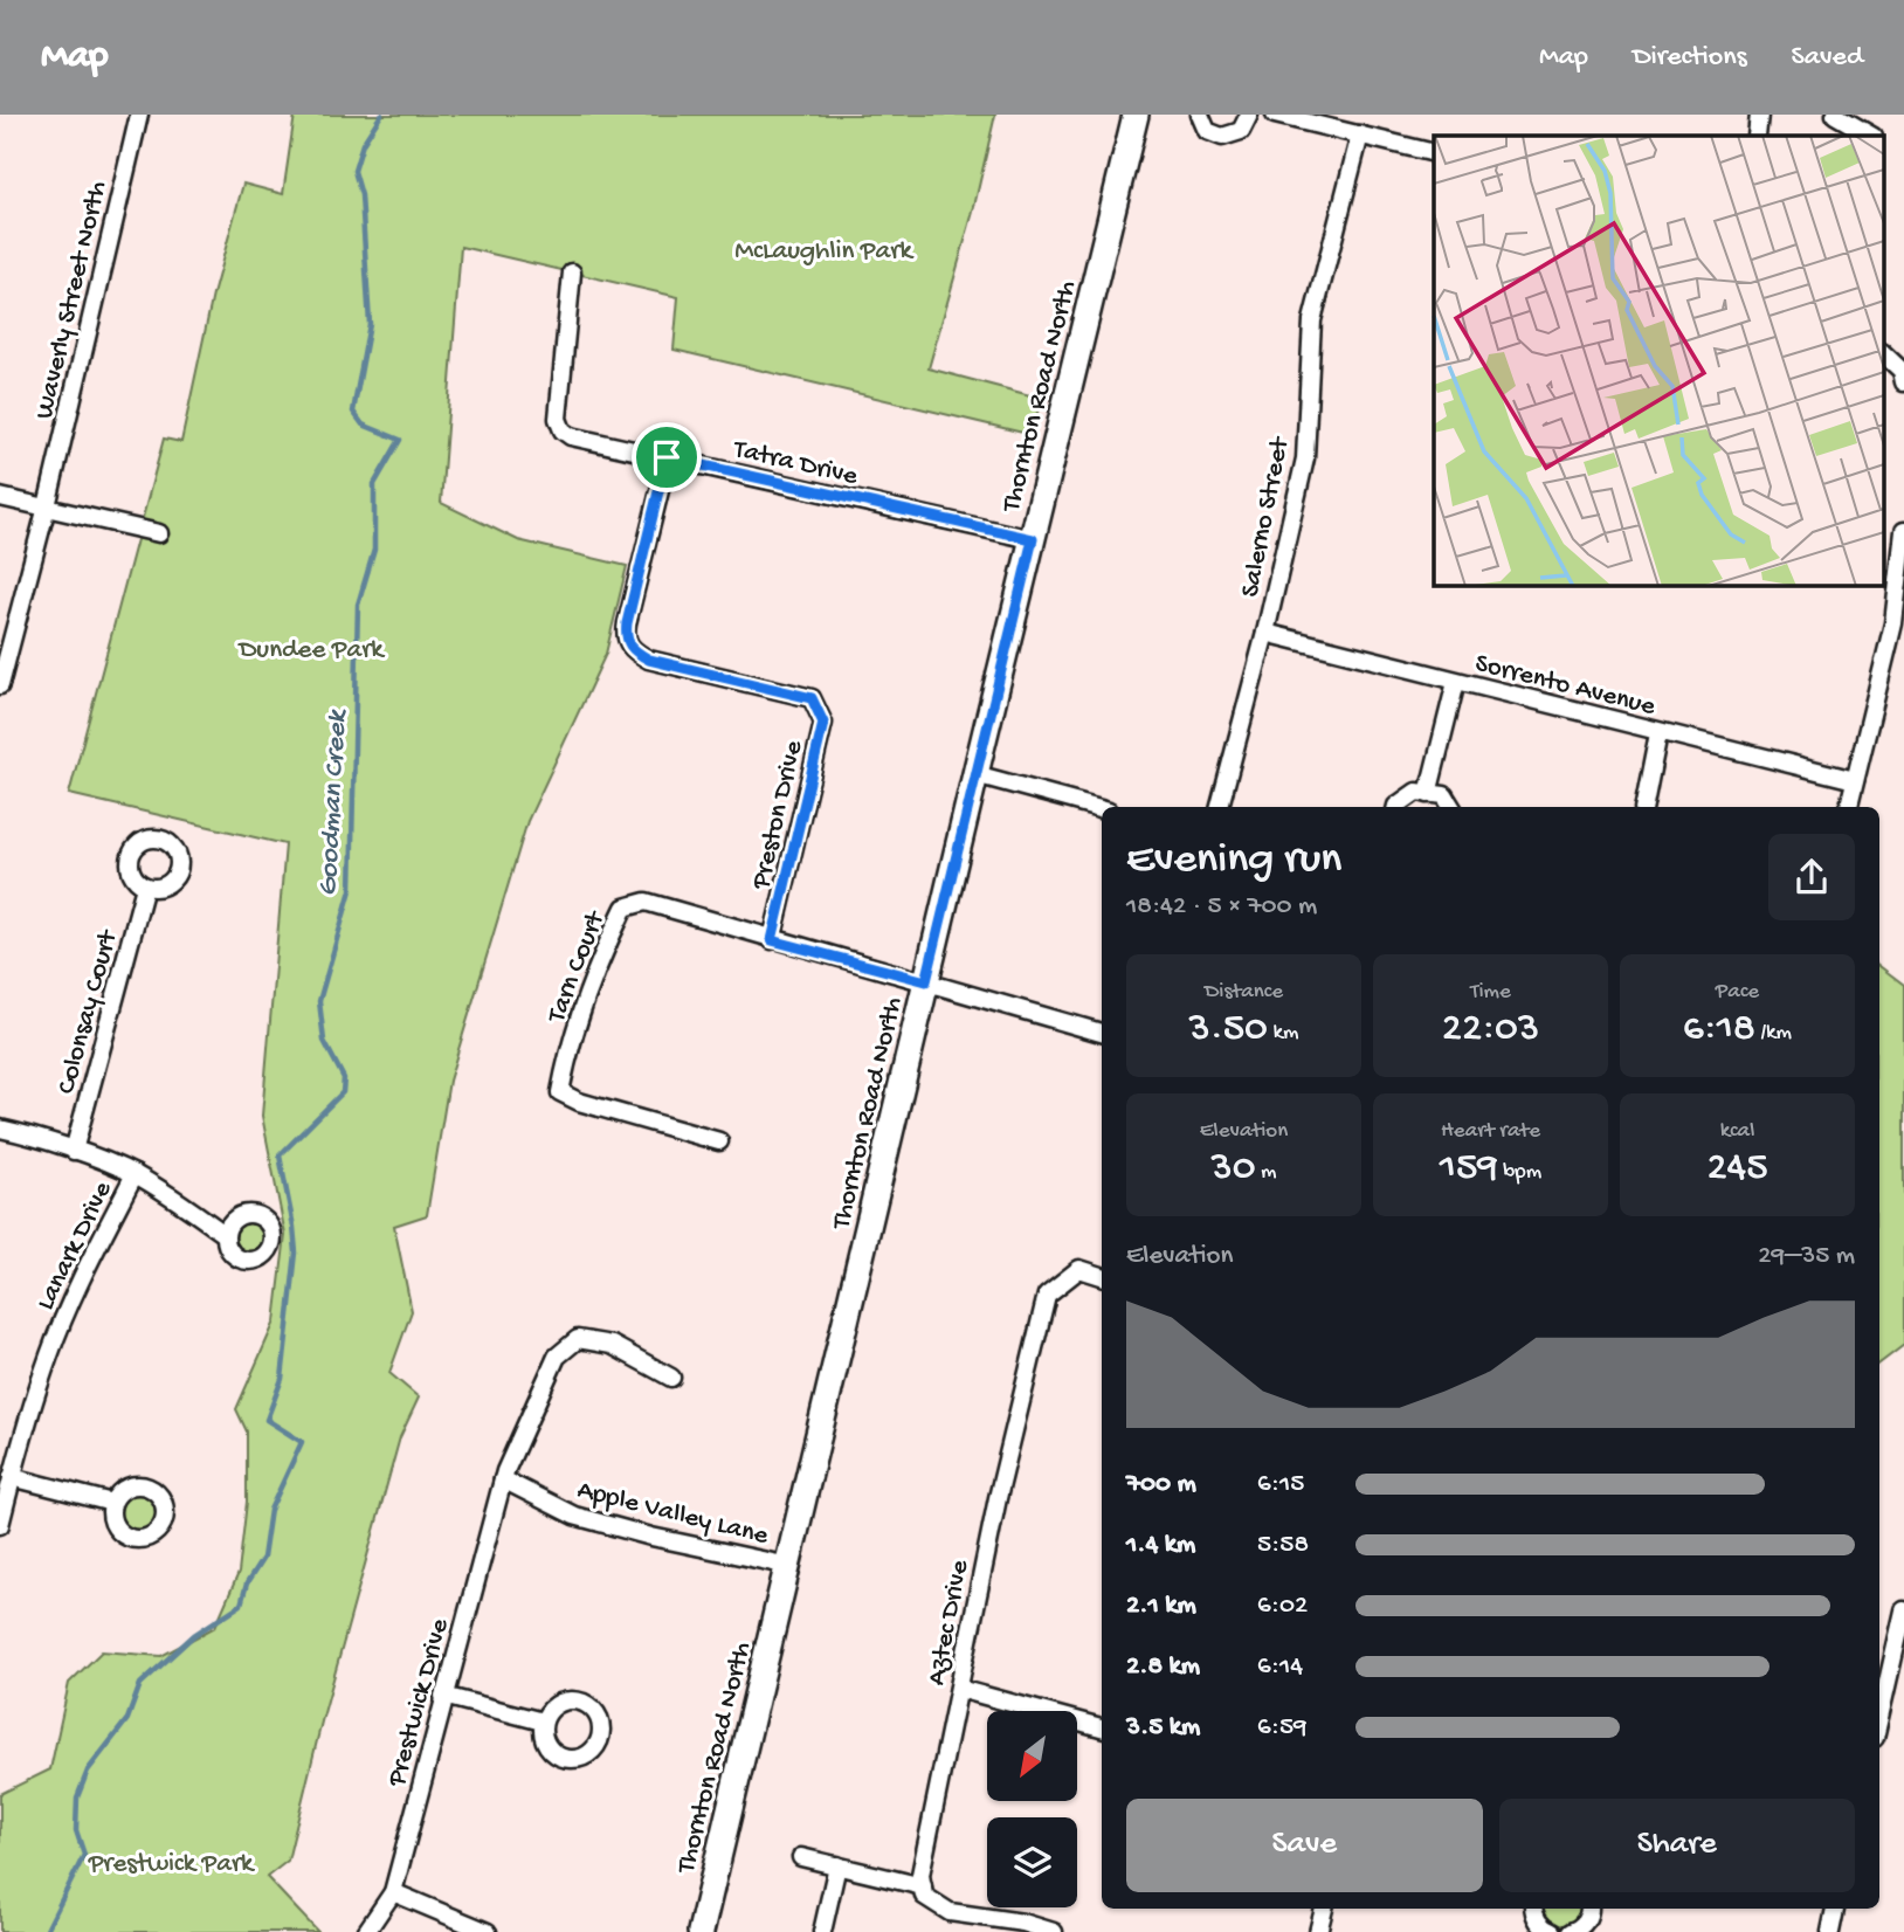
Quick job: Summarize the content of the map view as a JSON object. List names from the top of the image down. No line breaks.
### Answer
{"streets":{"main road":["Thornton Road North"],"street":["Waverly Street North","Tatra Drive","Salerno Street","Sorrento Avenue","Preston Drive","Tarn Court","Colonsay Court","Lanark Drive","Apple Valley Lane","Aztec Drive","Prestwick Drive"]},"crossings":[["Thornton Road North","Tatra Drive"],["Thornton Road North","Tarn Court"],["Thornton Road North","Apple Valley Lane"],["Tatra Drive","Preston Drive"],["Salerno Street","Sorrento Avenue"],["Preston Drive","Tarn Court"],["Apple Valley Lane","Prestwick Drive"]],"water":["Goodman Creek"],"parks":["McLaughlin Park","Dundee Park","Prestwick Park"],"north":"bottom left","page":{"header":"Map","nav":["Map","Directions","Saved"],"heading":["Evening run","18:42 · 5 × 700 m"],"stats":[["Distance","3.50 km"],["Time","22:03"],["Pace","6:18 /km"],["Elevation","30 m"],["Heart rate","159 bpm"],["kcal","245"]],"chart":["Elevation","29–35 m"],"list":[{"name":"700 m","note":"6:15"},{"name":"1.4 km","note":"5:58"},{"name":"2.1 km","note":"6:02"},{"name":"2.8 km","note":"6:14"},{"name":"3.5 km","note":"6:59"}],"buttons":["Save","Share"]}}
